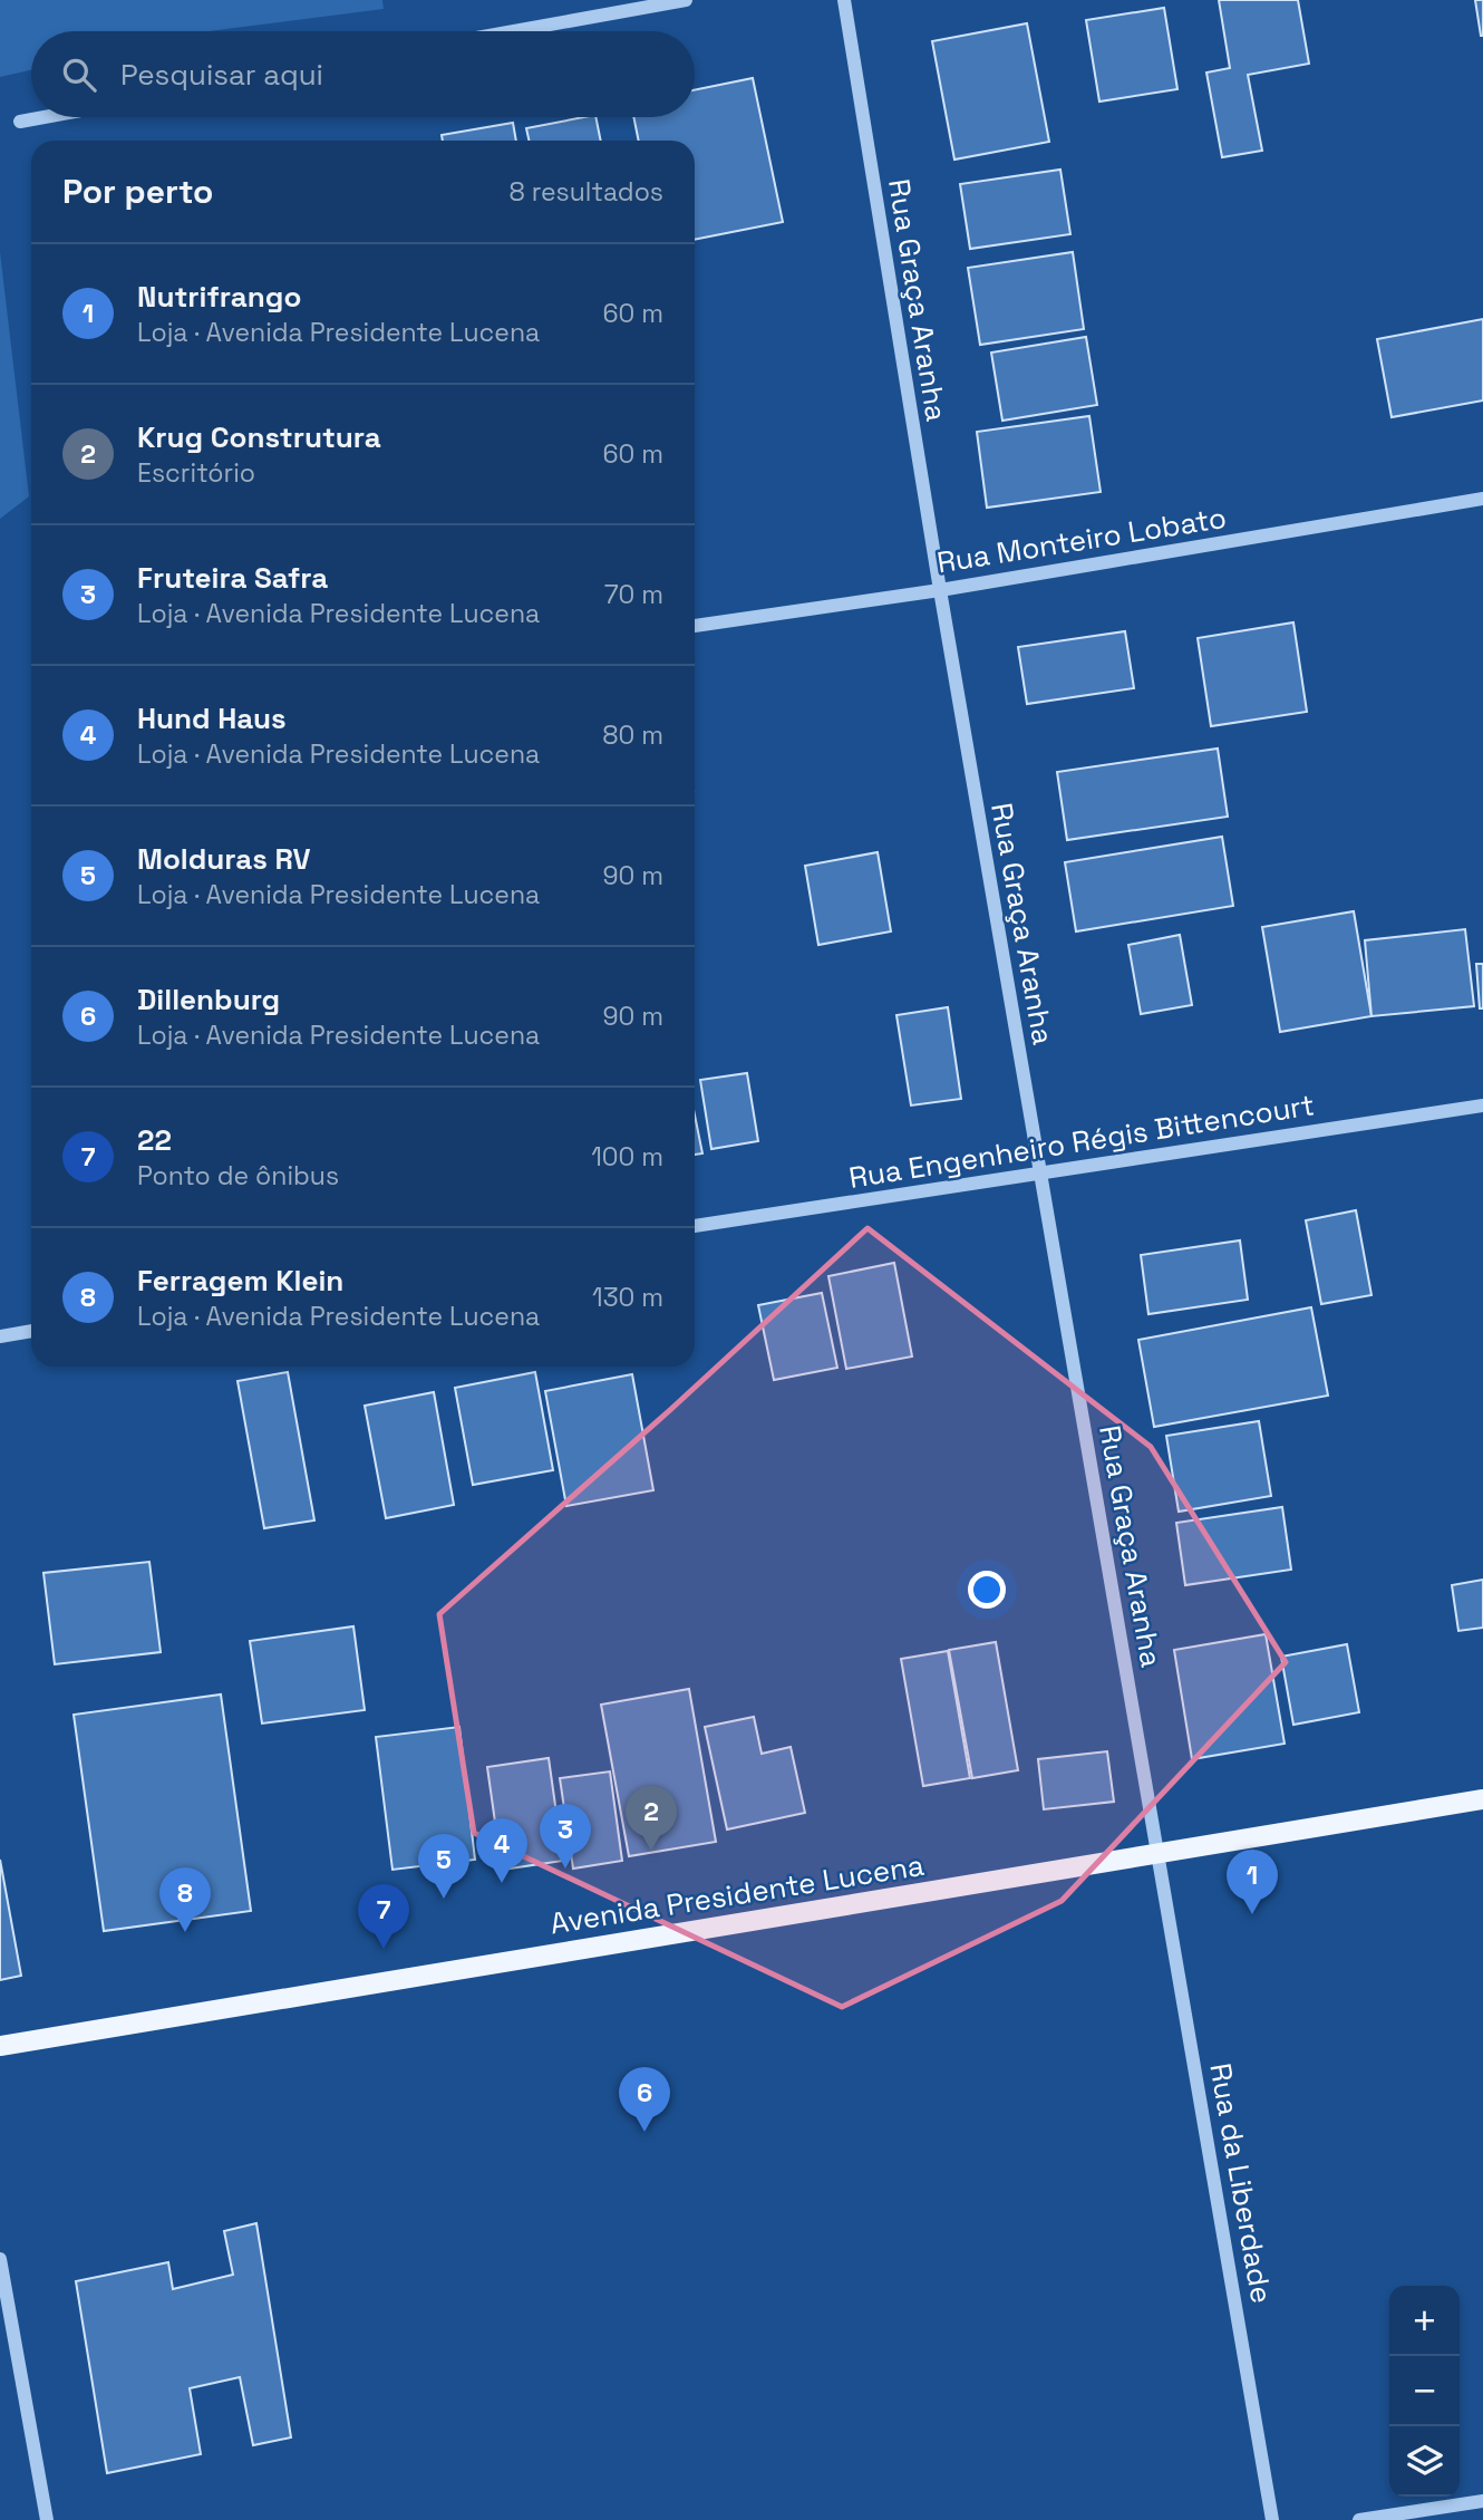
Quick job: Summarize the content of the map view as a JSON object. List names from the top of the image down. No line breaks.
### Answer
{"streets":{"main road":["Avenida Presidente Lucena"],"street":["Rua Graça Aranha","Rua Monteiro Lobato","Rua Engenheiro Régis Bittencourt","Rua da Liberdade"]},"crossings":[["Rua Graça Aranha","Rua Monteiro Lobato"],["Rua Graça Aranha","Rua Engenheiro Régis Bittencourt"],["Rua Graça Aranha","Avenida Presidente Lucena"],["Rua Graça Aranha","Rua da Liberdade"],["Avenida Presidente Lucena","Rua da Liberdade"]],"page":{"search":"Pesquisar aqui","heading":["Por perto","8 resultados"],"list":[{"mark":"1","name":"Nutrifrango","note":"Loja · Avenida Presidente Lucena","value":"60 m"},{"mark":"2","name":"Krug Construtura","note":"Escritório","value":"60 m"},{"mark":"3","name":"Fruteira Safra","note":"Loja · Avenida Presidente Lucena","value":"70 m"},{"mark":"4","name":"Hund Haus","note":"Loja · Avenida Presidente Lucena","value":"80 m"},{"mark":"5","name":"Molduras RV","note":"Loja · Avenida Presidente Lucena","value":"90 m"},{"mark":"6","name":"Dillenburg","note":"Loja · Avenida Presidente Lucena","value":"90 m"},{"mark":"7","name":"22","note":"Ponto de ônibus","value":"100 m"},{"mark":"8","name":"Ferragem Klein","note":"Loja · Avenida Presidente Lucena","value":"130 m"}],"pins":["2","3","4","5","1","8","7","6"],"map_buttons":["+","−"]}}
